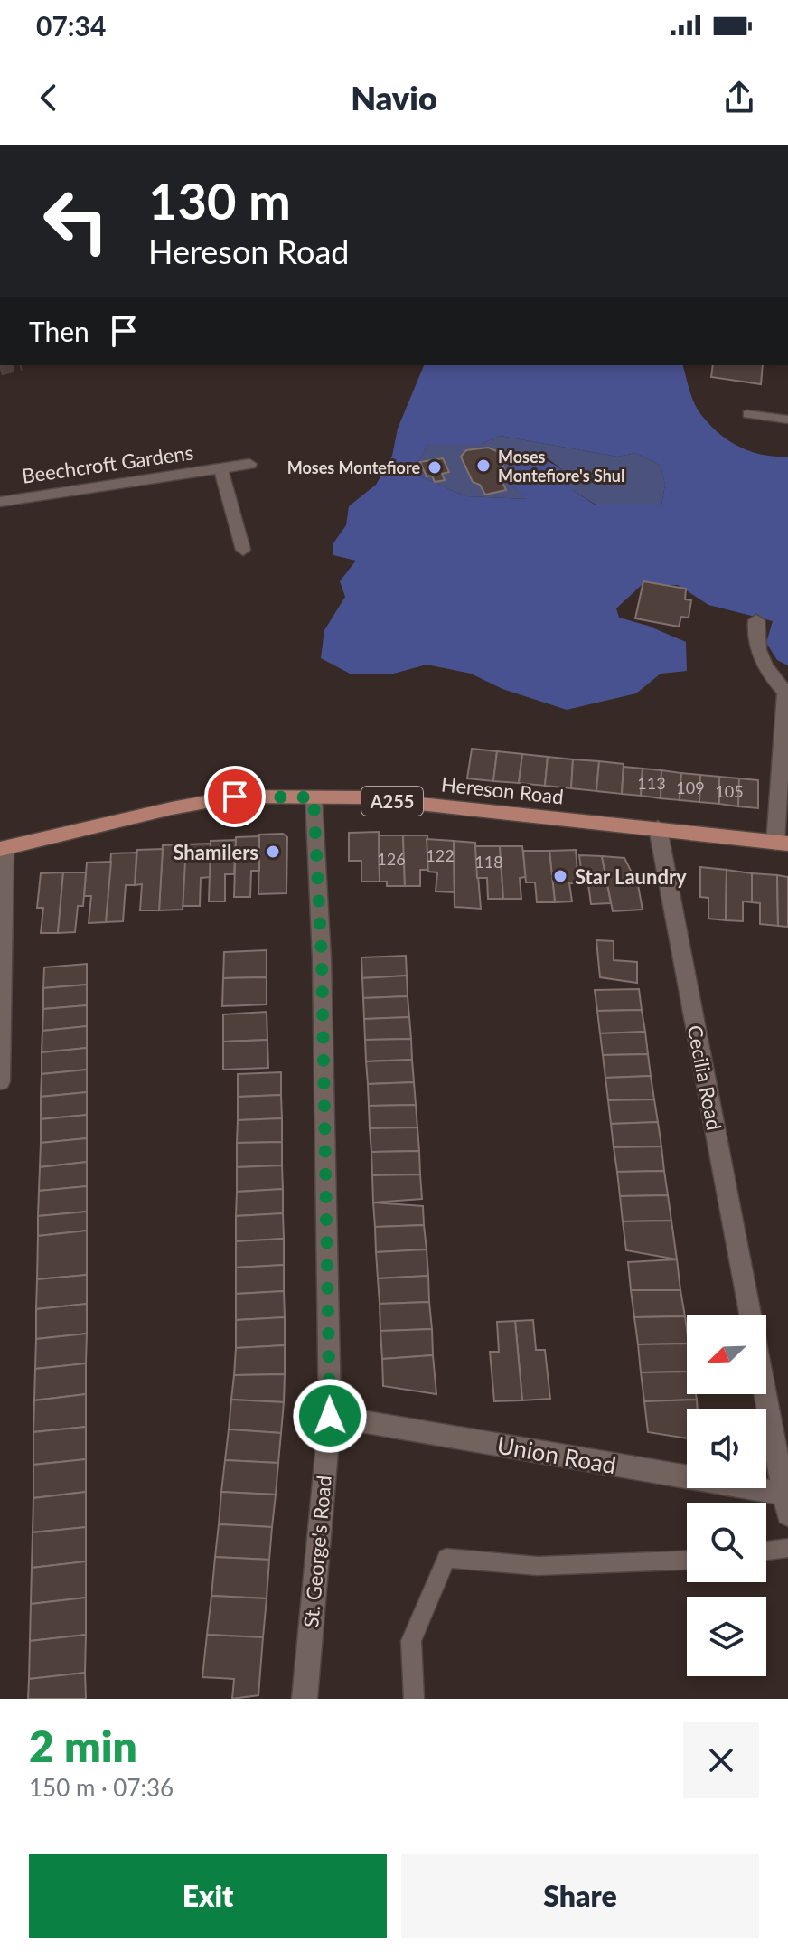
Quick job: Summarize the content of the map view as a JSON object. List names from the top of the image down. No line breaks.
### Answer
{"streets":{"main road":["Hereson Road","A255"],"street":["Beechcroft Gardens","Cecilia Road","Union Road","St. George's Road"]},"crossings":[["Hereson Road","Cecilia Road"],["Hereson Road","St. George's Road"],["Cecilia Road","Union Road"],["Union Road","St. George's Road"]],"places":["Moses Montefiore's Shul","Moses Montefiore","Shamilers","Star Laundry"],"house_numbers":["113","109","105","122","126","118"],"north":"bottom left","page":{"status":"07:34","header":"Navio","turn":["130 m","Hereson Road"],"then":"Then","heading":["2 min","150 m · 07:36"],"buttons":["Exit","Share"]}}
